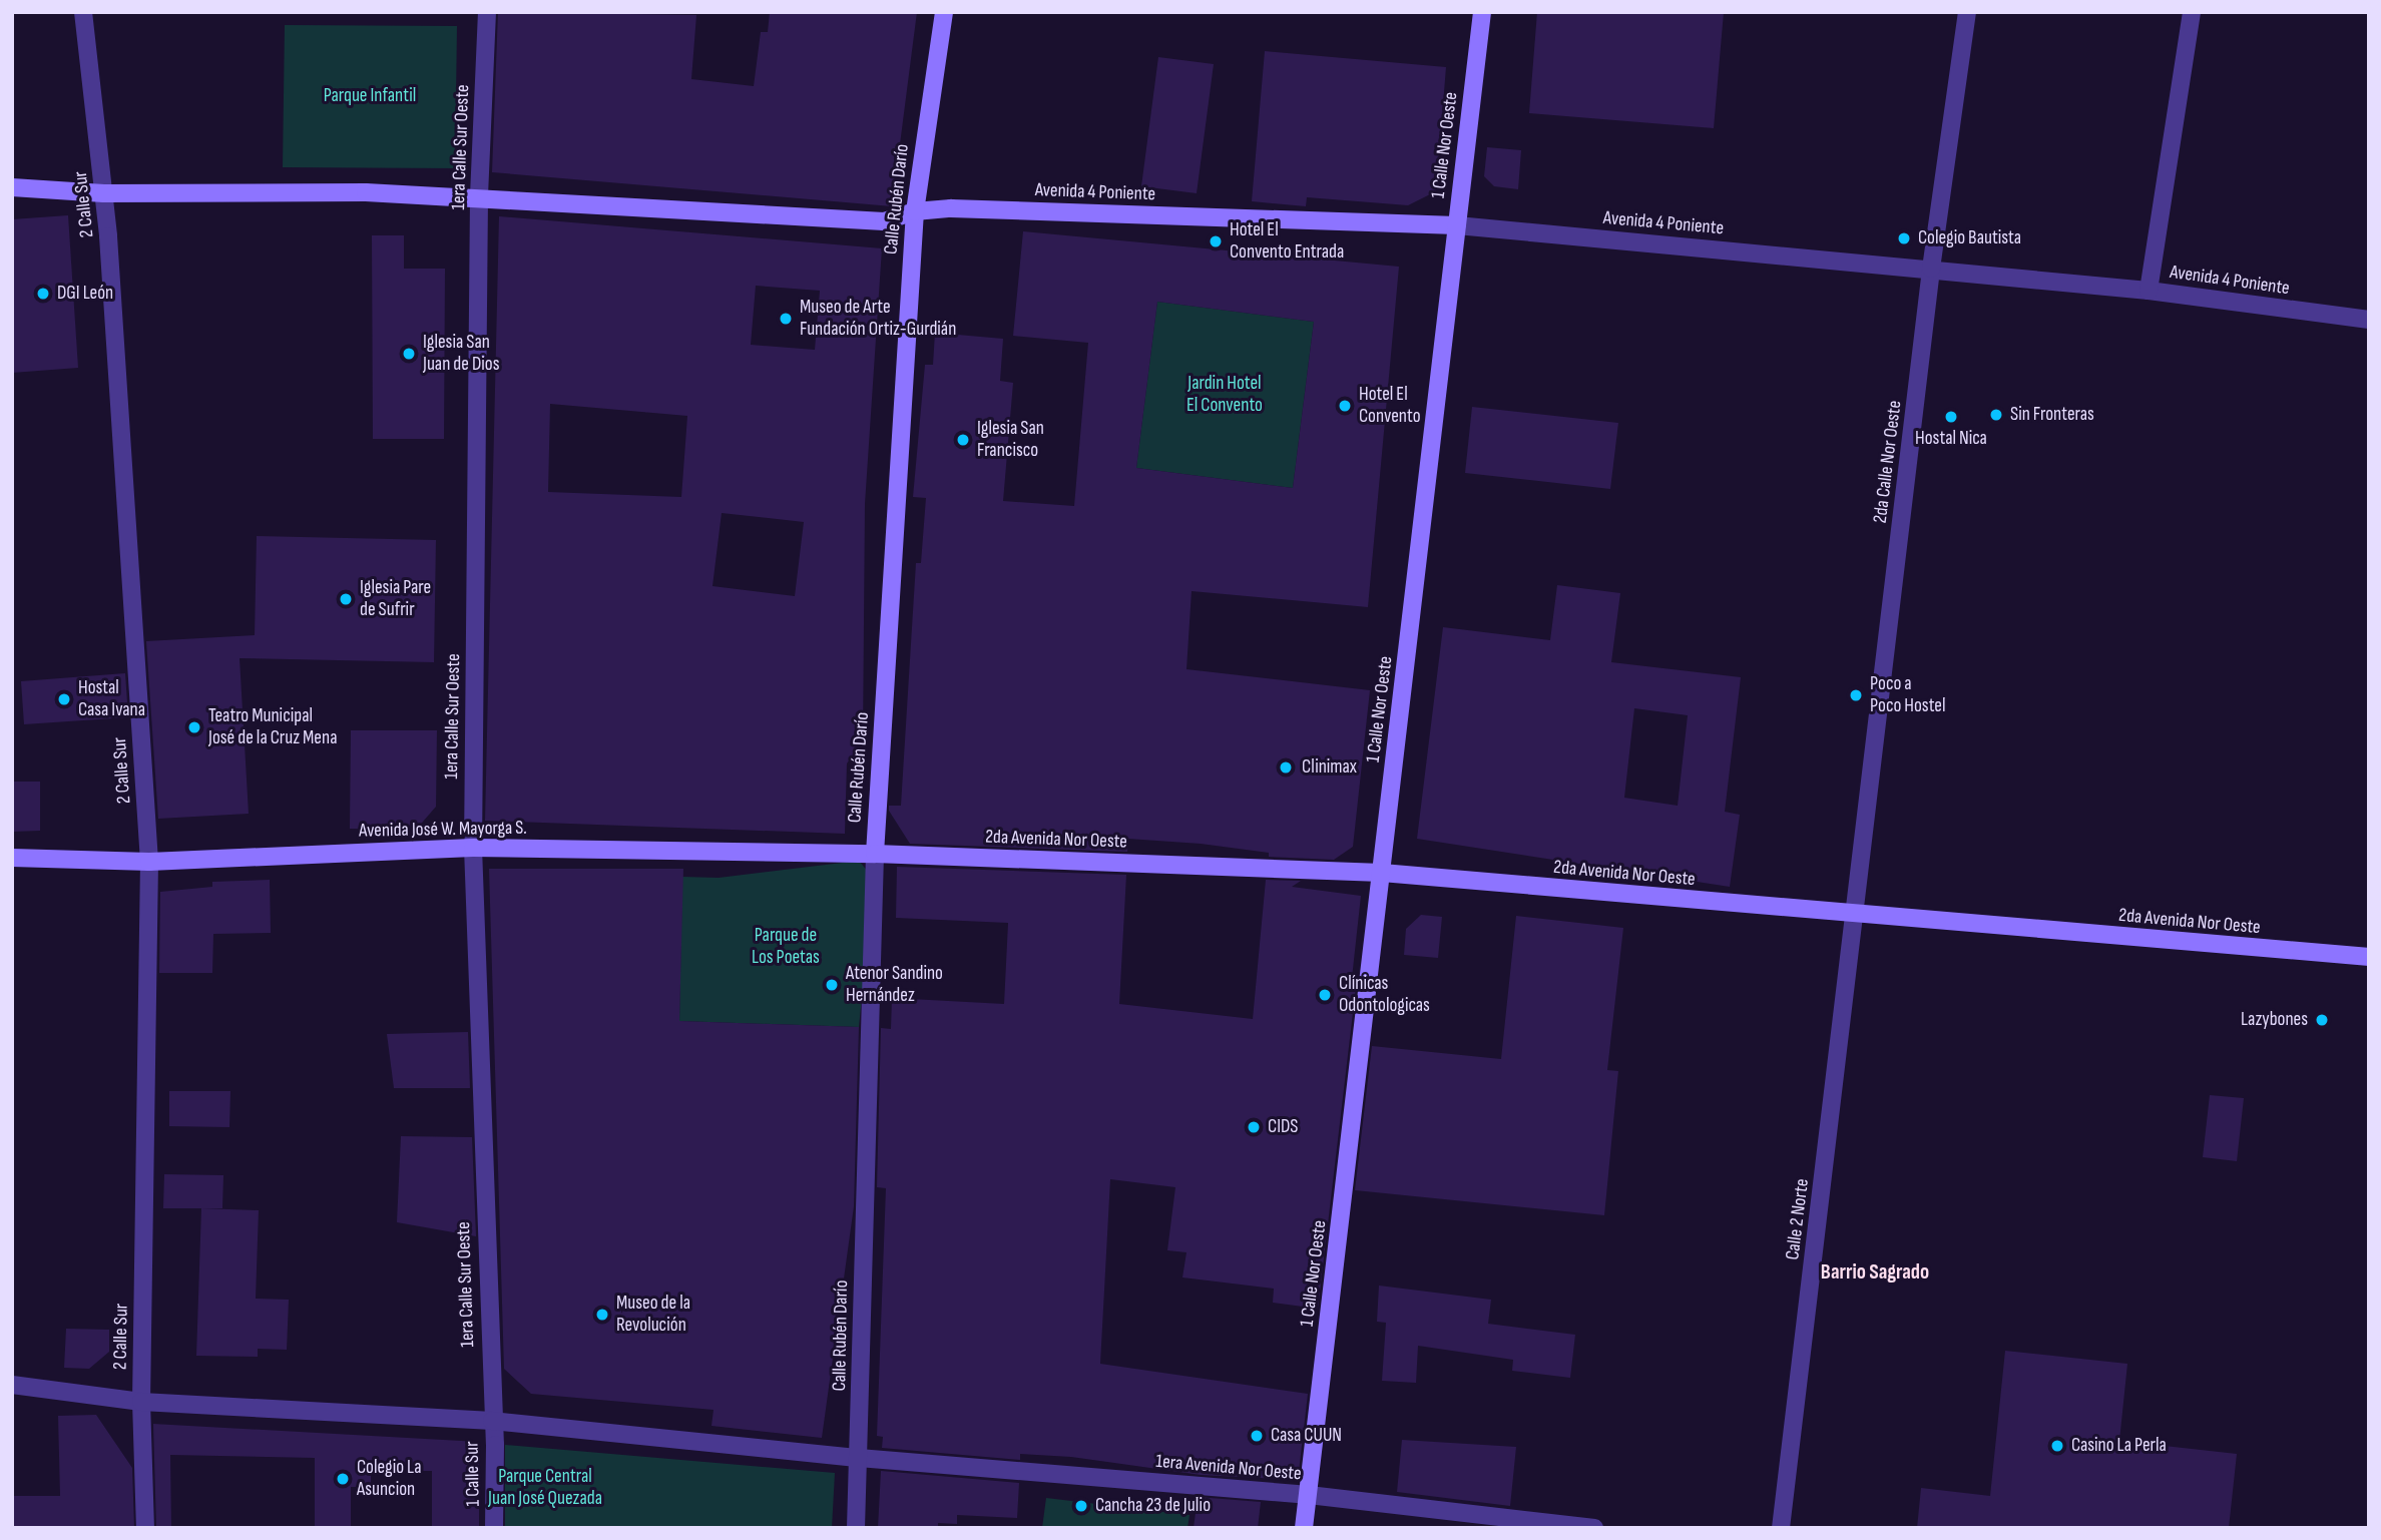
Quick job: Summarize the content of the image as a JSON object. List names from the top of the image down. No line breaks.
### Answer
{"streets":{"street":["1 Calle Nor Oeste","1era Calle Sur Oeste","Avenida 4 Poniente","Calle Rubén Darío","2 Calle Sur","2da Calle Nor Oeste","Avenida José W. Mayorga S.","2da Avenida Nor Oeste","Calle 2 Norte","1era Avenida Nor Oeste","1 Calle Sur"]},"crossings":[["1 Calle Nor Oeste","Avenida 4 Poniente"],["1 Calle Nor Oeste","2da Avenida Nor Oeste"],["1 Calle Nor Oeste","1era Avenida Nor Oeste"],["1era Calle Sur Oeste","Avenida 4 Poniente"],["1era Calle Sur Oeste","Avenida José W. Mayorga S."],["1era Calle Sur Oeste","1era Avenida Nor Oeste"],["1era Calle Sur Oeste","1 Calle Sur"],["Avenida 4 Poniente","Calle Rubén Darío"],["Avenida 4 Poniente","2 Calle Sur"],["Avenida 4 Poniente","2da Calle Nor Oeste"],["Calle Rubén Darío","Avenida José W. Mayorga S."],["Calle Rubén Darío","2da Avenida Nor Oeste"],["Calle Rubén Darío","1era Avenida Nor Oeste"],["2 Calle Sur","Avenida José W. Mayorga S."],["2 Calle Sur","1era Avenida Nor Oeste"],["2da Calle Nor Oeste","2da Avenida Nor Oeste"],["2da Calle Nor Oeste","Calle 2 Norte"],["Avenida José W. Mayorga S.","2da Avenida Nor Oeste"],["2da Avenida Nor Oeste","Calle 2 Norte"],["1era Avenida Nor Oeste","1 Calle Sur"]],"districts":["Barrio Sagrado"],"parks":["Parque Infantil","Jardin Hotel El Convento","Parque de Los Poetas","Parque Central Juan José Quezada"],"places":["Colegio Bautista","Hotel El Convento Entrada","DGI León","Museo de Arte Fundación Ortiz-Gurdián","Iglesia San Juan de Dios","Hotel El Convento","Sin Fronteras","Hostal Nica","Iglesia San Francisco","Iglesia Pare de Sufrir","Poco a Poco Hostel","Hostal Casa Ivana","Teatro Municipal José de la Cruz Mena","Clinimax","Atenor Sandino Hernández","Clínicas Odontologicas","Lazybones","CIDS","Museo de la Revolución","Casa CUUN","Casino La Perla","Colegio La Asuncion","Cancha 23 de Julio"]}
